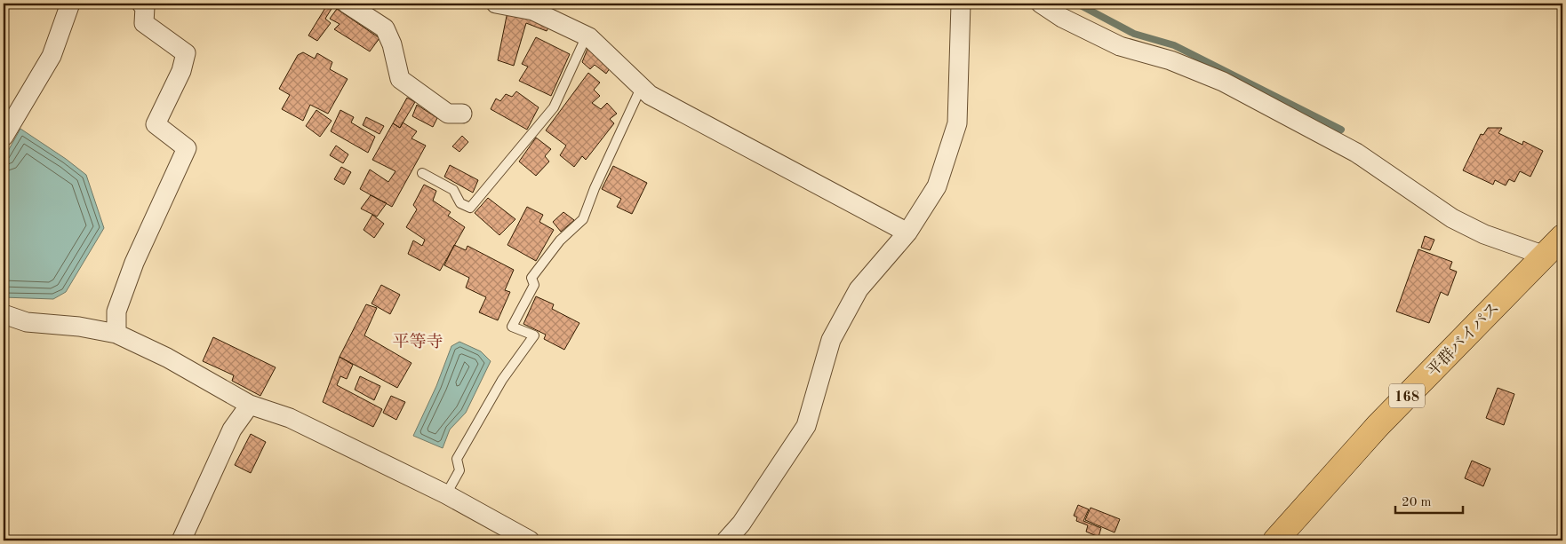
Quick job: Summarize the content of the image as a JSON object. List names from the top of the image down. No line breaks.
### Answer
{"streets":{"highway":["平群バイパス","168"]},"districts":["平等寺"],"scale_bar":"20 m"}
